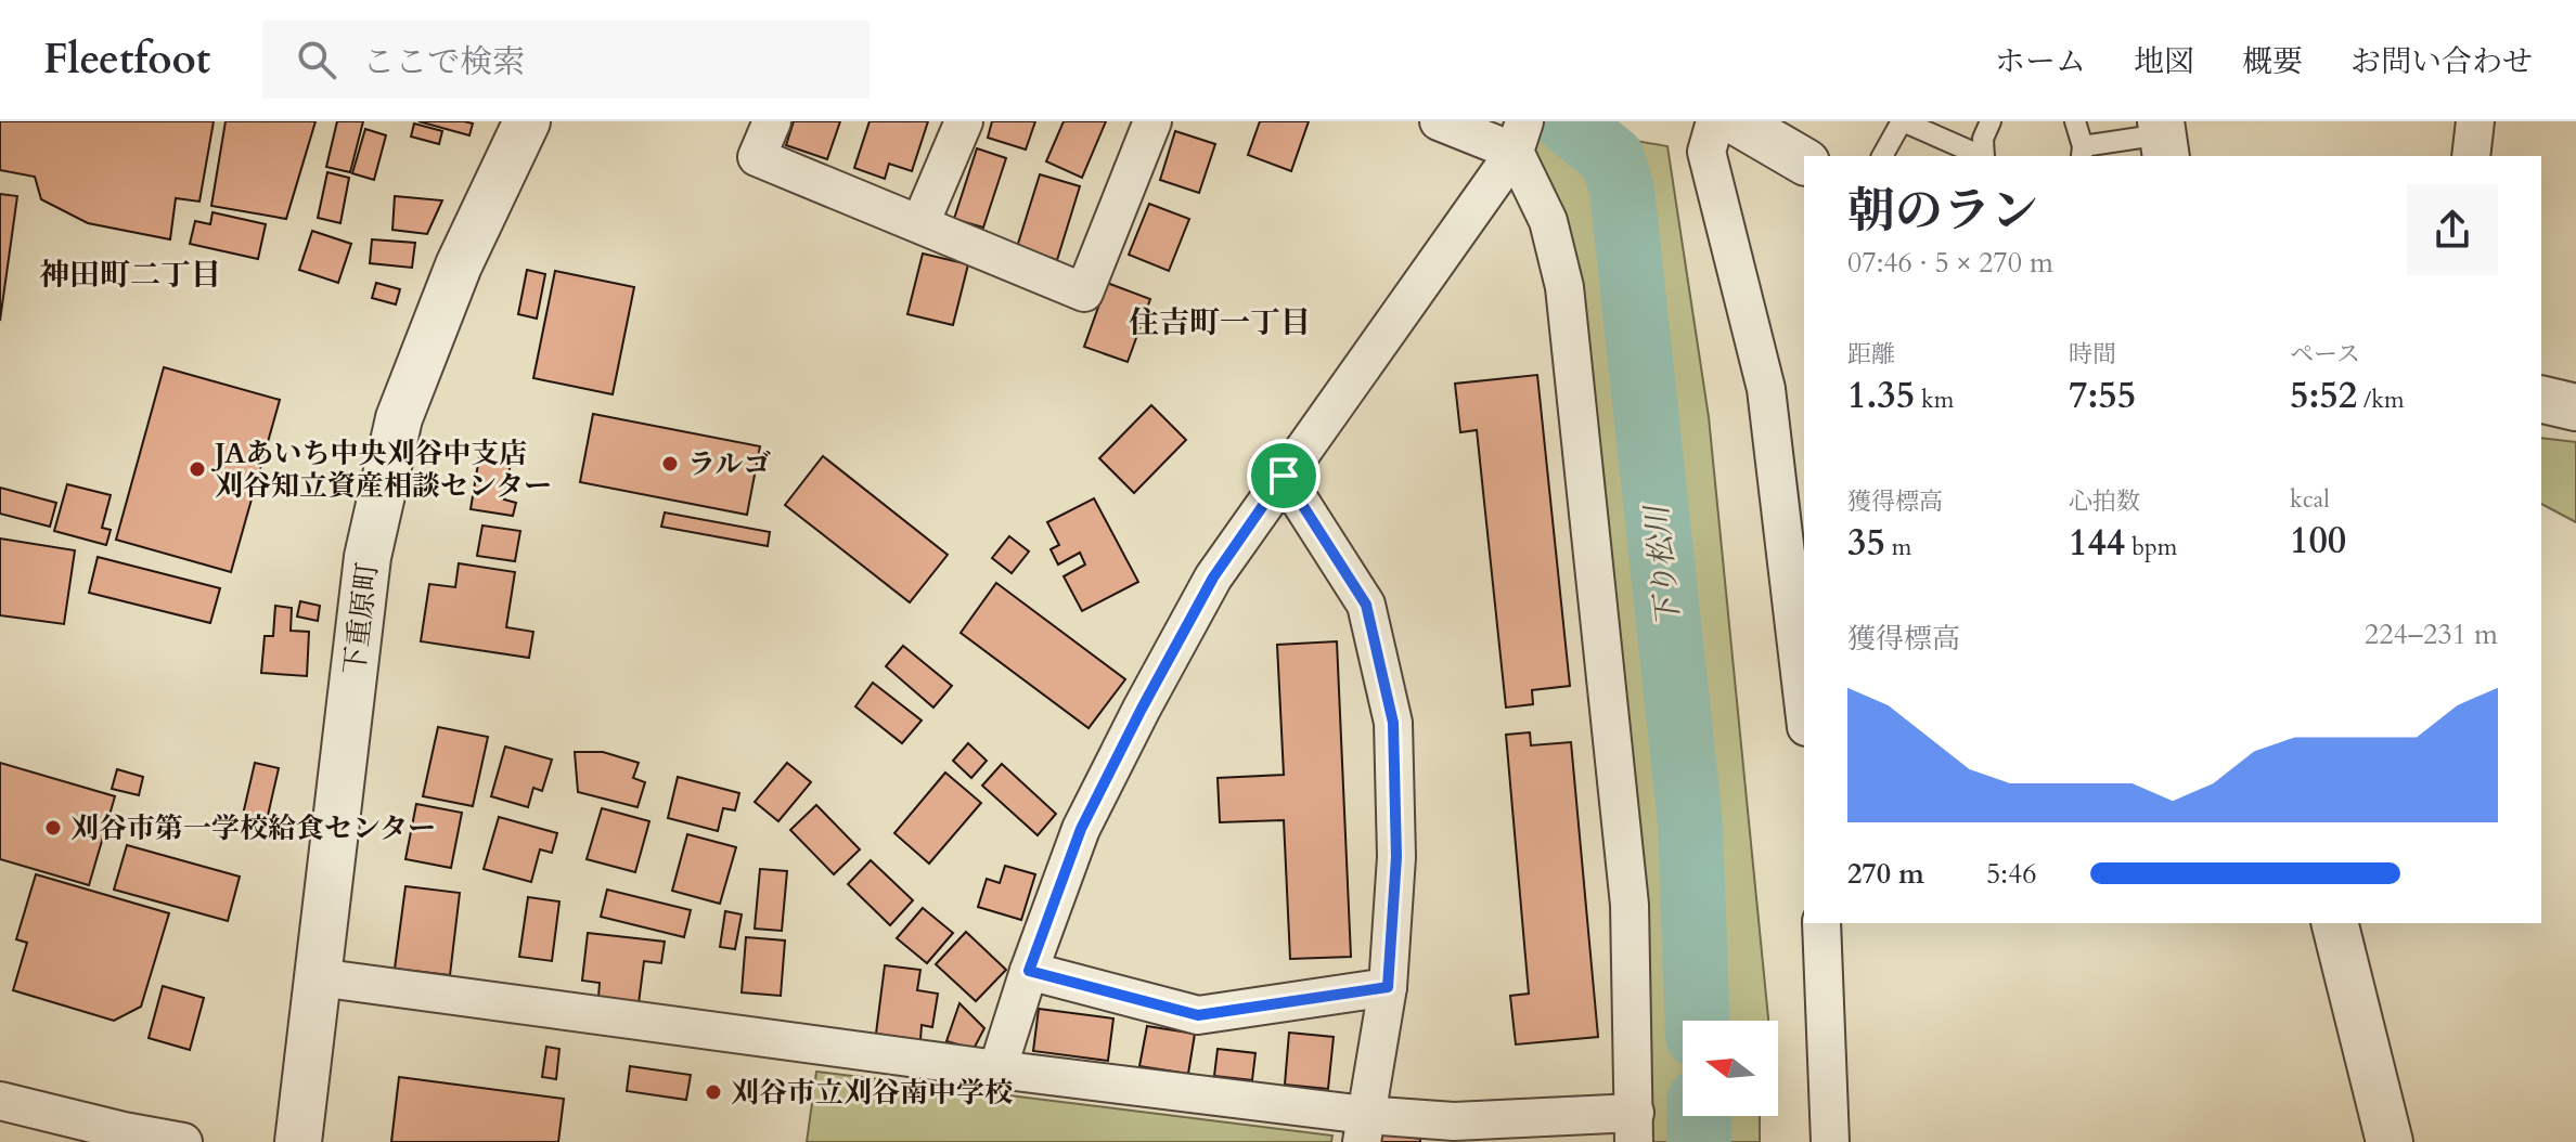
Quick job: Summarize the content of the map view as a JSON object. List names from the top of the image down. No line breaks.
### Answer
{"streets":{"street":["下重原町"]},"districts":["神田町二丁目","住吉町一丁目"],"water":["下り松川"],"places":["ラルゴ","JAあいち中央刈谷中支店 刈谷知立資産相談センター","刈谷市第一学校給食センター","刈谷市立刈谷南中学校"],"north":"left","page":{"header":"Fleetfoot","search":"ここで検索","nav":["ホーム","地図","概要","お問い合わせ"],"heading":["朝のラン","07:46 · 5 × 270 m"],"stats":[["距離","1.35 km"],["時間","7:55"],["ペース","5:52 /km"],["獲得標高","35 m"],["心拍数","144 bpm"],["kcal","100"]],"chart":["獲得標高","224–231 m"],"list":[{"name":"270 m","note":"5:46"}]}}
